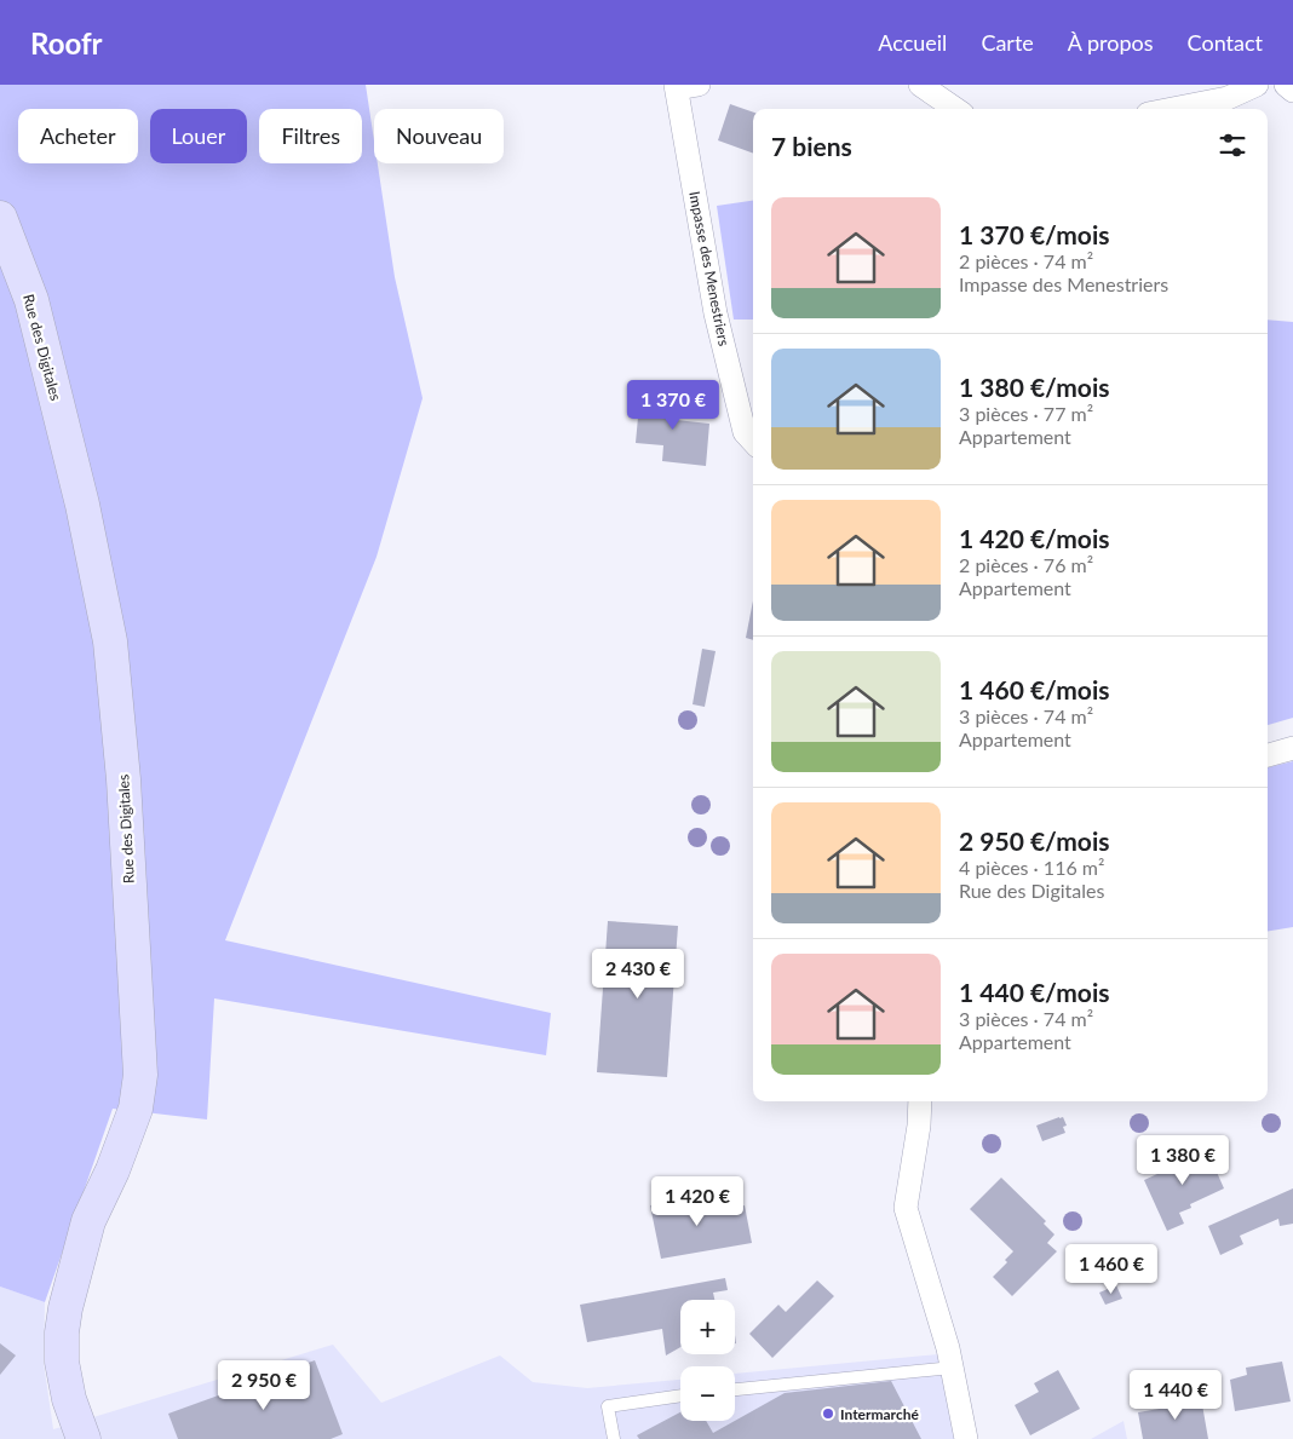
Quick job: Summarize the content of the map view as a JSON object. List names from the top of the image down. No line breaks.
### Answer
{"streets":{"street":["Impasse des Menestriers","Rue des Digitales"]},"places":["Intermarché"],"page":{"header":"Roofr","nav":["Accueil","Carte","À propos","Contact"],"chip":["Acheter","Louer","Filtres","Nouveau"],"heading":"7 biens","list":[{"name":"1 370 €/mois","note":"2 pièces · 74 m² · Impasse des Menestriers"},{"name":"1 380 €/mois","note":"3 pièces · 77 m² · Appartement"},{"name":"1 420 €/mois","note":"2 pièces · 76 m² · Appartement"},{"name":"1 460 €/mois","note":"3 pièces · 74 m² · Appartement"},{"name":"2 950 €/mois","note":"4 pièces · 116 m² · Rue des Digitales"},{"name":"1 440 €/mois","note":"3 pièces · 74 m² · Appartement"}],"price":["1 370 €","2 430 €","1 380 €","1 420 €","1 460 €","2 950 €","1 440 €"],"map_buttons":["+","−"]}}
